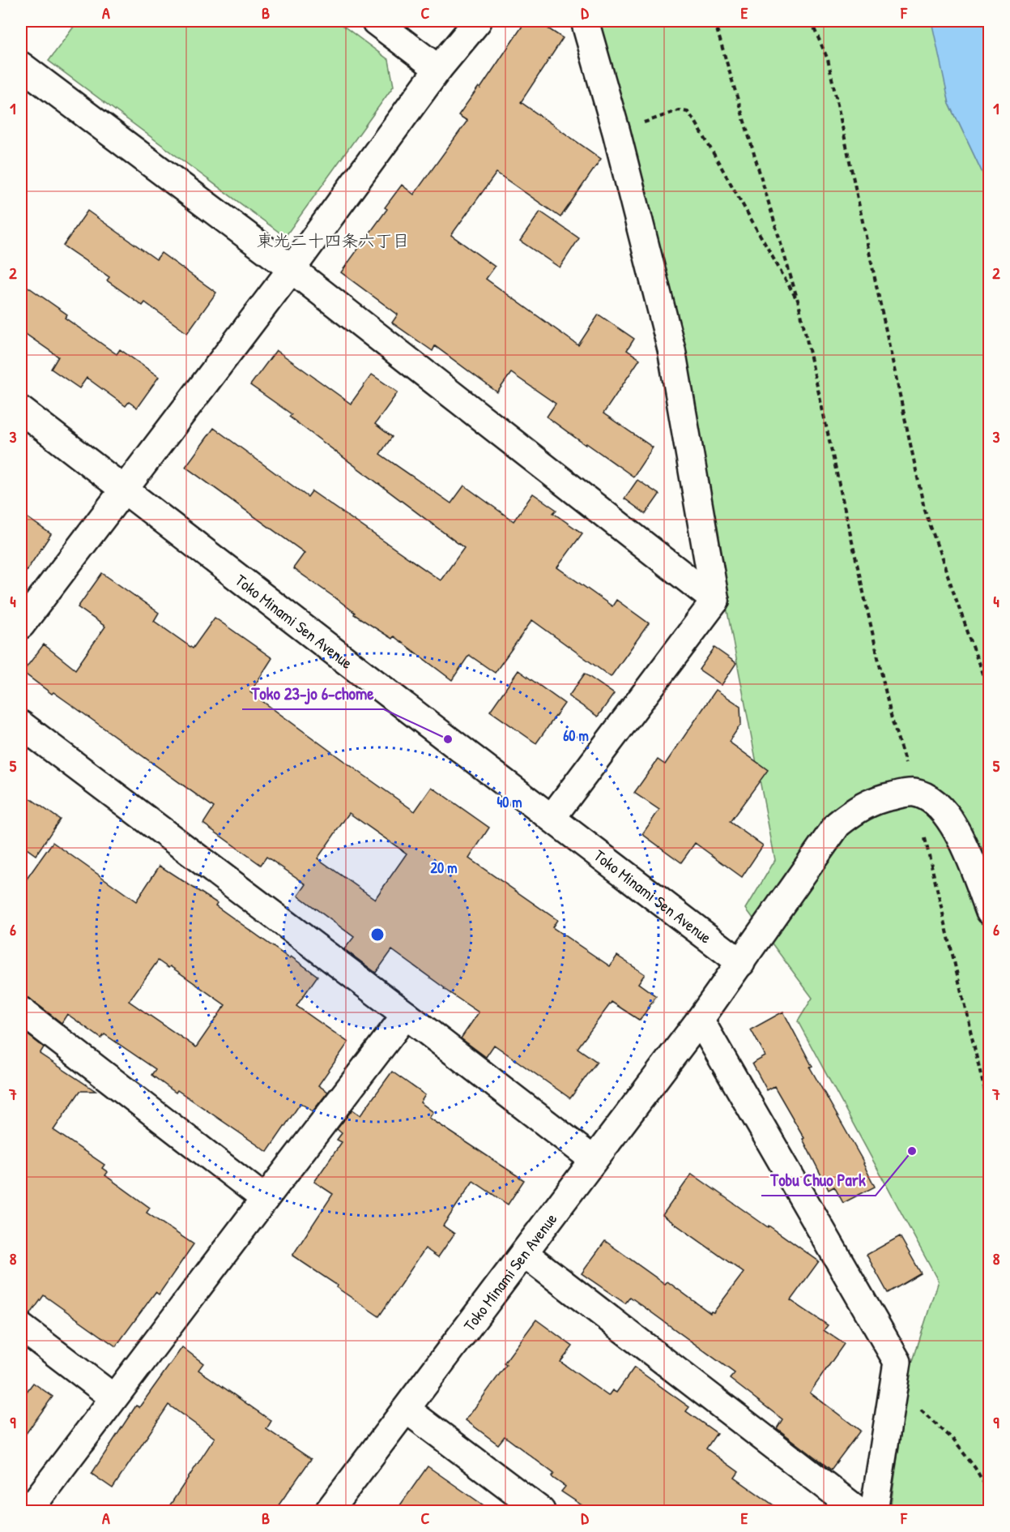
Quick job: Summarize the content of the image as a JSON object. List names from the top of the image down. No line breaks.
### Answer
{"streets":{"street":["Toko Minami Sen Avenue"]},"districts":["東光二十四条六丁目"],"places":["Toko 23-jo 6-chome","Tobu Chuo Park"],"grid":{"columns":["A","B","C","D","E","F"],"rows":["1","2","3","4","5","6","7","8","9"]},"rings":["60 m","40 m","20 m"]}
